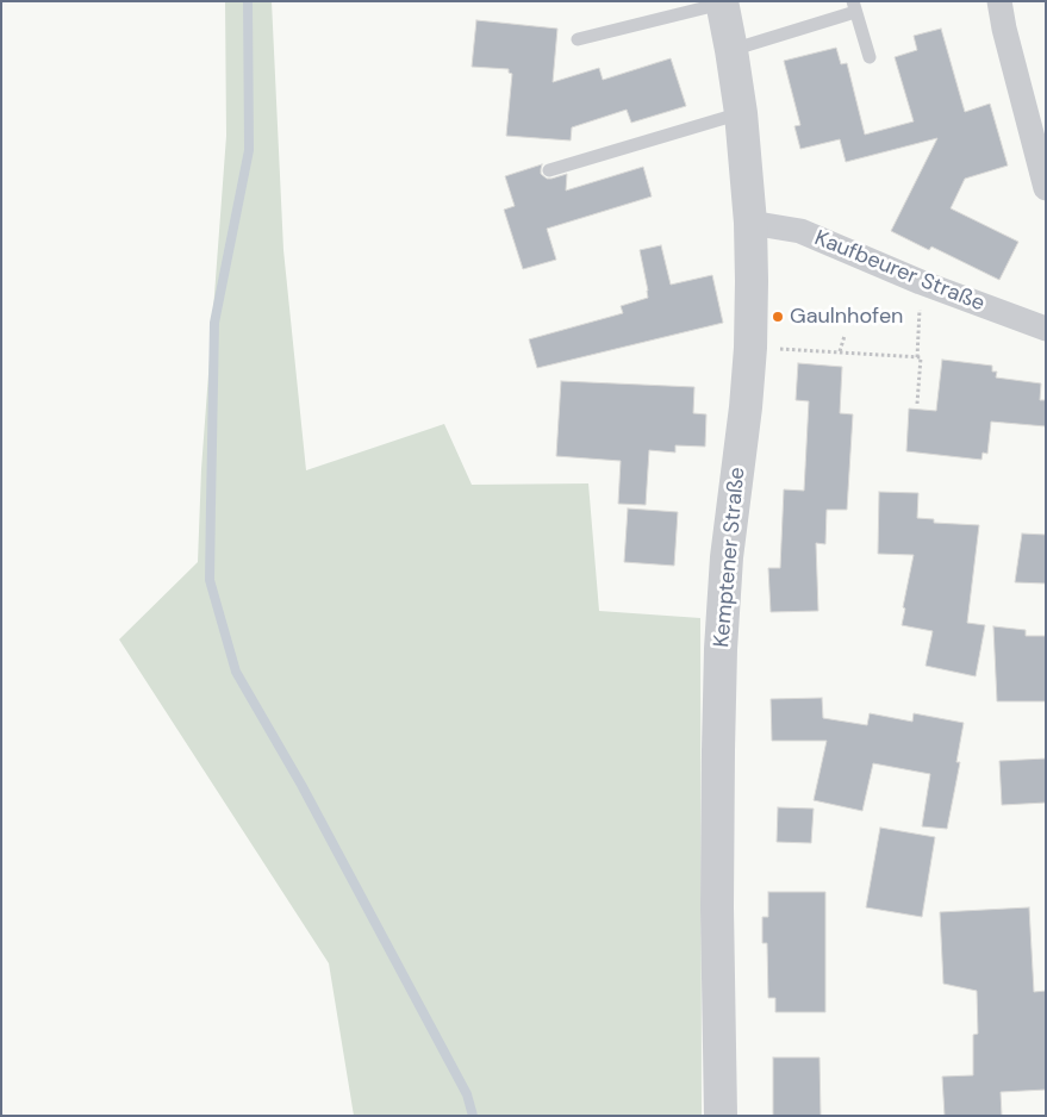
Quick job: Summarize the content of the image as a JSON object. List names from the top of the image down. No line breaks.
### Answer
{"streets":{"street":["Kaufbeurer Straße","Kemptener Straße"]},"crossings":[["Kaufbeurer Straße","Kemptener Straße"]],"places":["Gaulnhofen"]}
